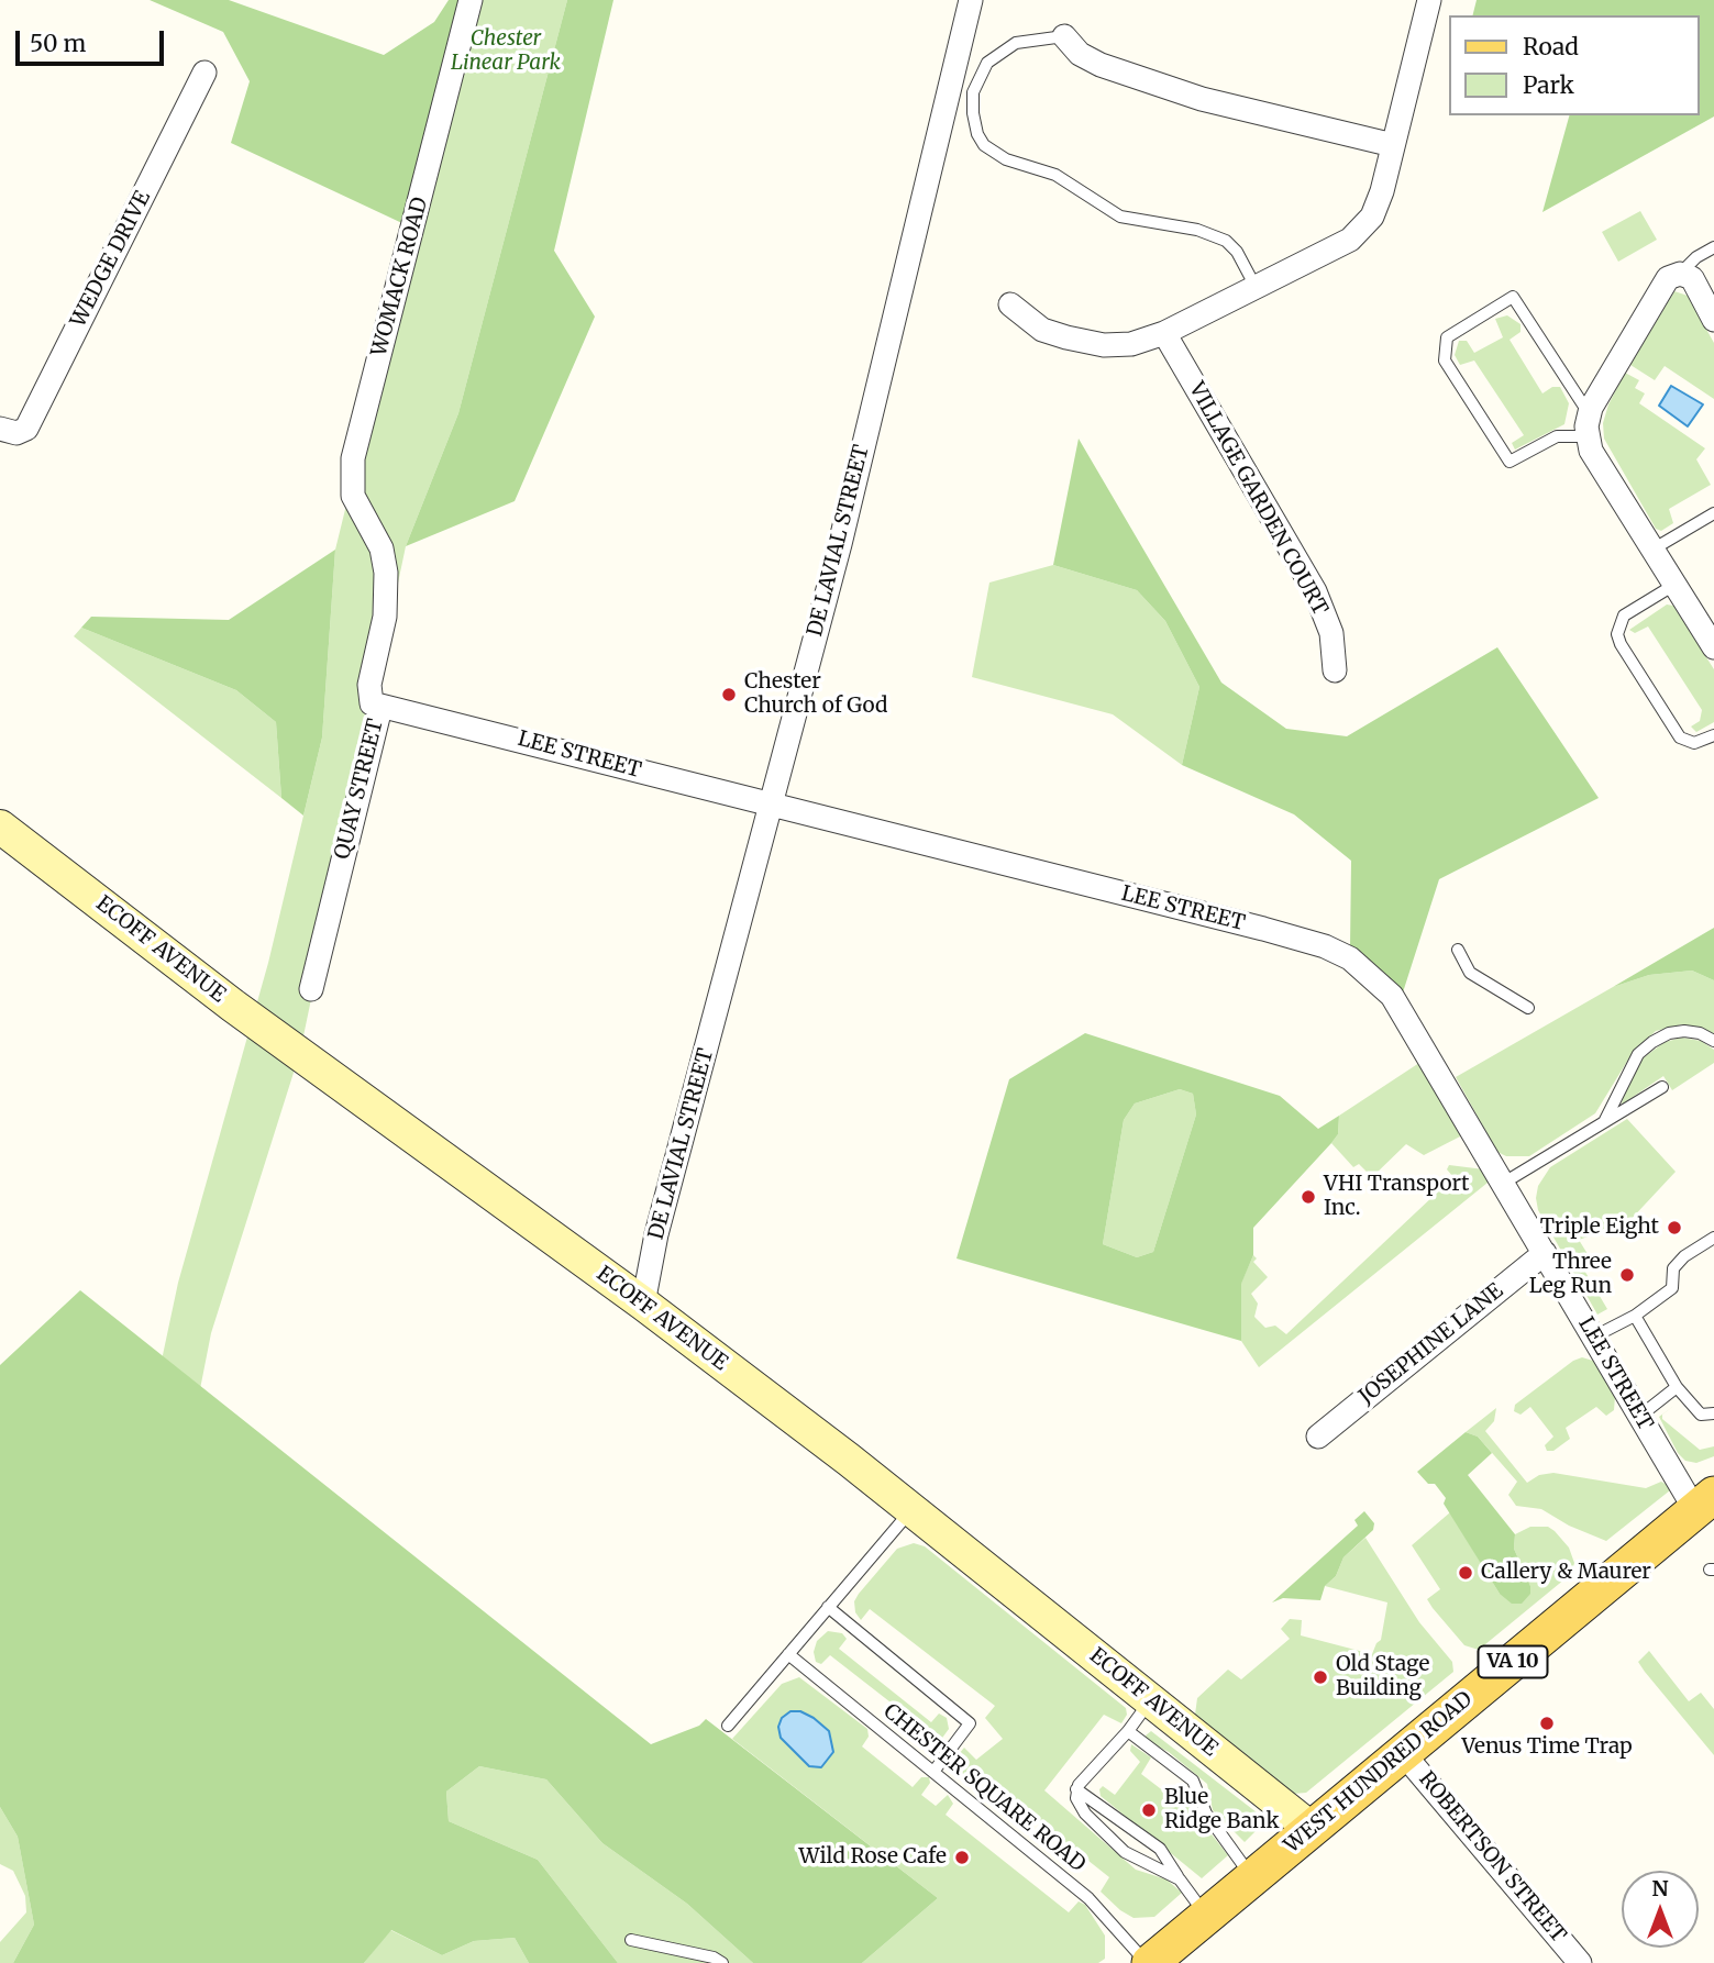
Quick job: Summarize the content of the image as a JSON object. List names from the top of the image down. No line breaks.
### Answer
{"streets":{"main road":["VA 10","WEST HUNDRED ROAD"],"street":["WEDGE DRIVE","WOMACK ROAD","VILLAGE GARDEN COURT","DE LAVIAL STREET","LEE STREET","QUAY STREET","ECOFF AVENUE","JOSEPHINE LANE","ROBERTSON STREET"],"lane":["CHESTER SQUARE ROAD"]},"crossings":[["WOMACK ROAD","QUAY STREET"],["DE LAVIAL STREET","LEE STREET"],["DE LAVIAL STREET","ECOFF AVENUE"],["LEE STREET","QUAY STREET"],["LEE STREET","JOSEPHINE LANE"],["LEE STREET","WEST HUNDRED ROAD"],["ECOFF AVENUE","WEST HUNDRED ROAD"],["WEST HUNDRED ROAD","CHESTER SQUARE ROAD"],["WEST HUNDRED ROAD","ROBERTSON STREET"]],"parks":["Chester Linear Park"],"places":["Chester Church of God","VHI Transport Inc.","Triple Eight","Three Leg Run","Callery & Maurer","Old Stage Building","Venus Time Trap","Blue Ridge Bank","Wild Rose Cafe"],"legend":["Road","Park"],"scale_bar":"50 m","north":"top"}
